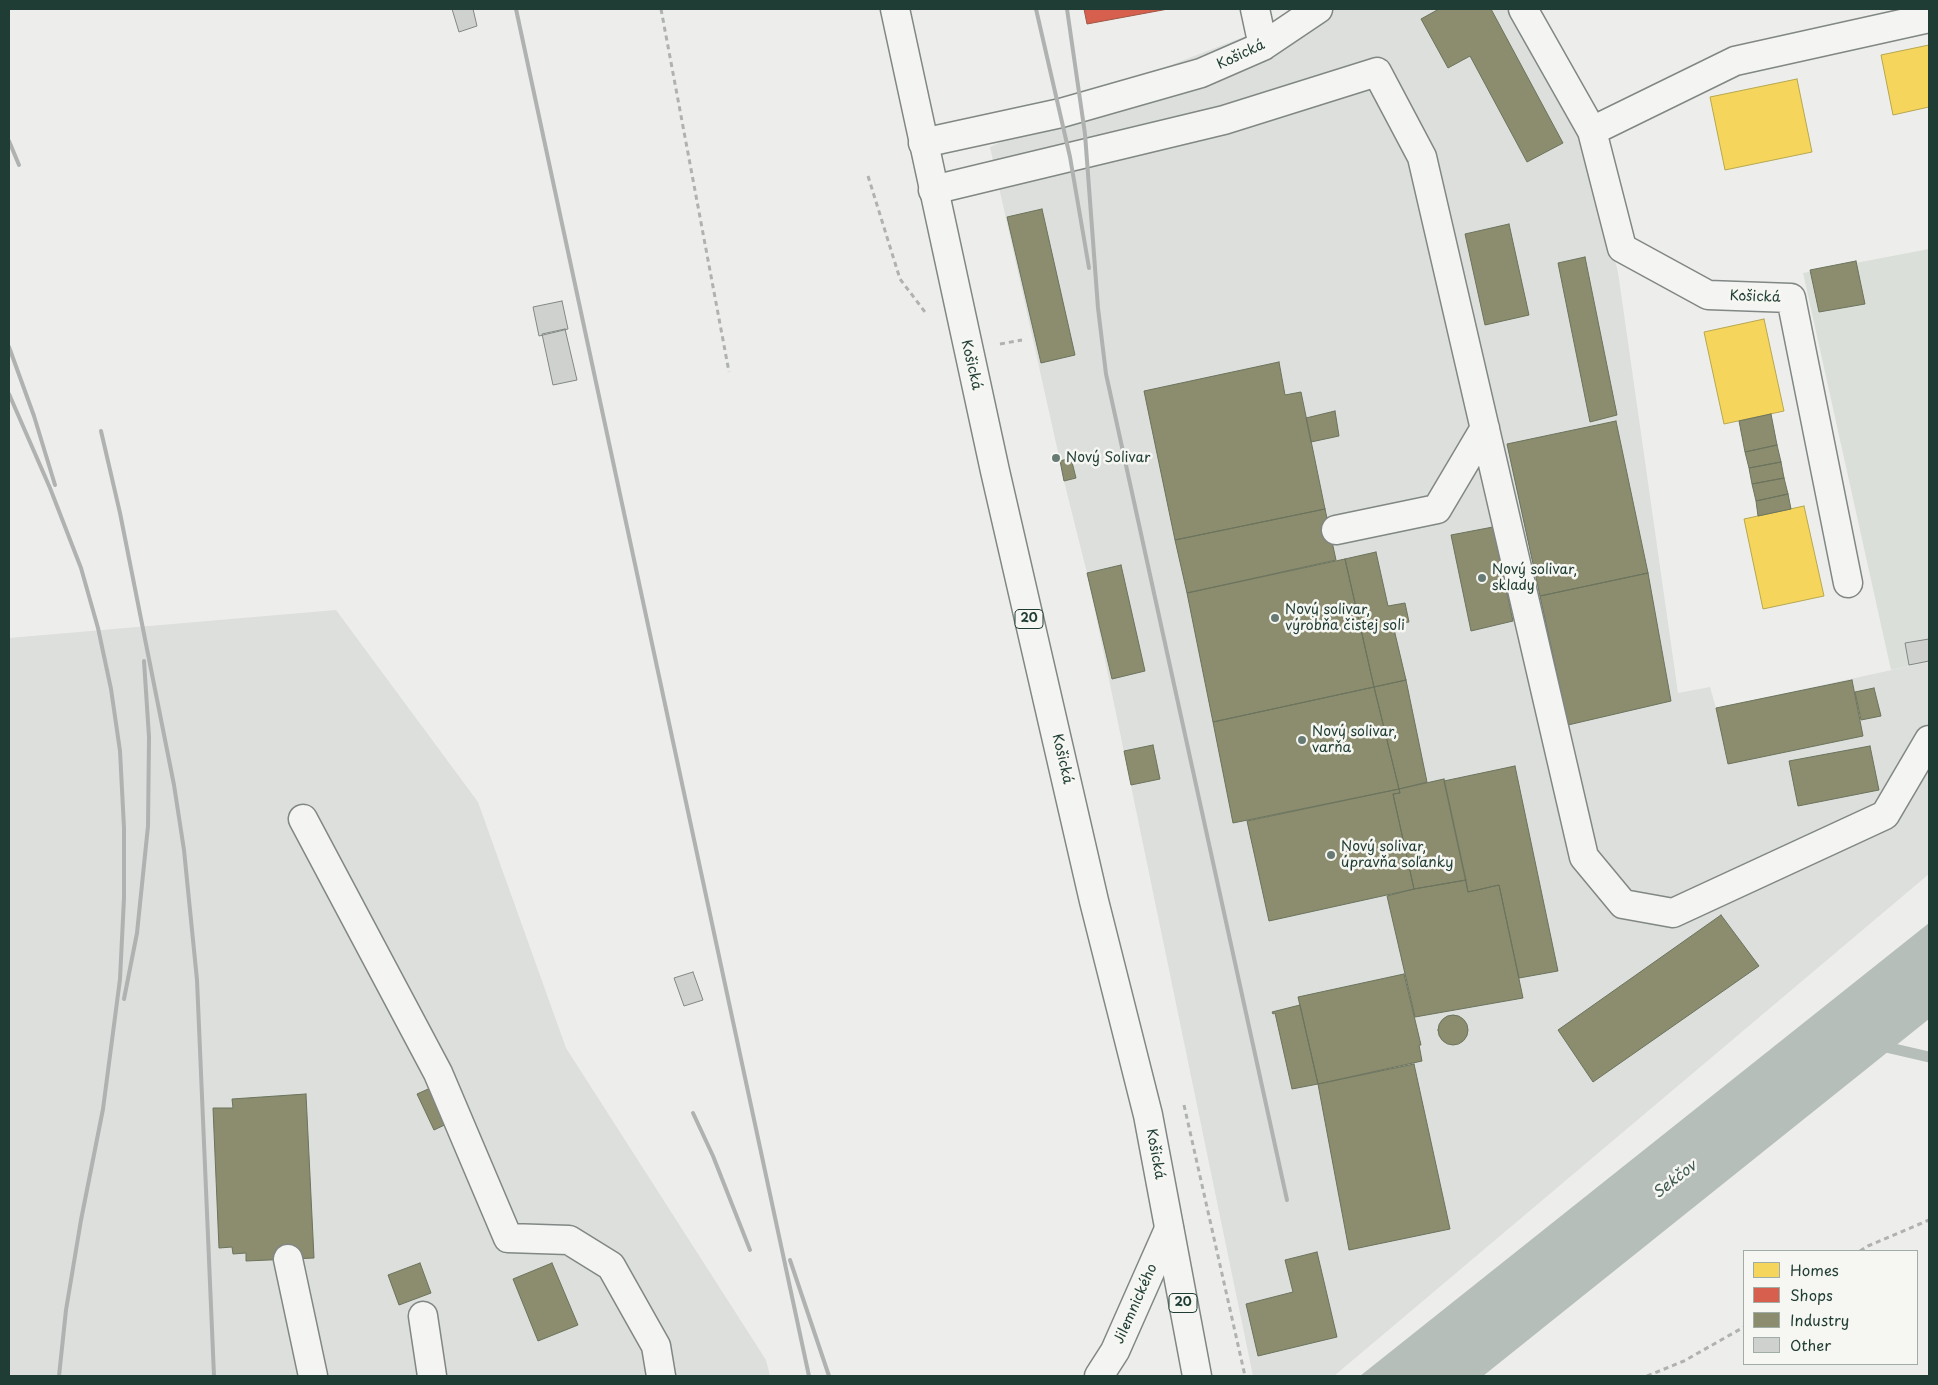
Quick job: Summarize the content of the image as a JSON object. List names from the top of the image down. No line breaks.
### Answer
{"streets":{"main road":["Košická","20","Jilemnického"]},"crossings":[["Košická","Jilemnického"]],"water":["Sekčov"],"places":["Nový Solivar","Nový solivar, sklady","Nový solivar, výrobňa čistej soli","Nový solivar, varňa","Nový solivar, úpravňa soľanky"],"legend":["Homes","Shops","Industry","Other"]}
